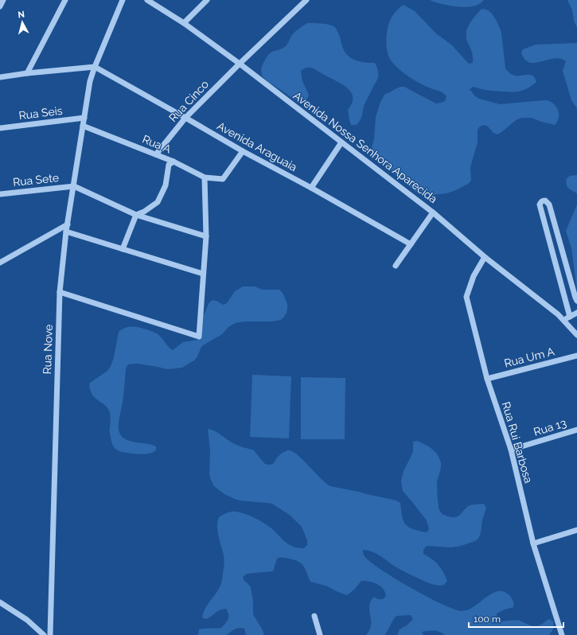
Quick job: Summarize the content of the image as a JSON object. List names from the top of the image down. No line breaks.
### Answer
{"streets":{"street":["Rua Cinco","Rua Seis","Rua A","Avenida Araguaia","Avenida Nossa Senhora Aparecida","Rua Sete","Rua Nove","Rua Um A","Rua 13","Rua Rui Barbosa"]},"crossings":[["Rua Cinco","Rua A"],["Rua Cinco","Avenida Araguaia"],["Rua Cinco","Avenida Nossa Senhora Aparecida"],["Rua Seis","Rua Nove"],["Rua A","Avenida Araguaia"],["Rua A","Rua Nove"],["Avenida Araguaia","Rua Nove"],["Avenida Nossa Senhora Aparecida","Rua Rui Barbosa"],["Rua Sete","Rua Nove"],["Rua Um A","Rua Rui Barbosa"],["Rua 13","Rua Rui Barbosa"]],"scale_bar":"100 m","north":"top"}
